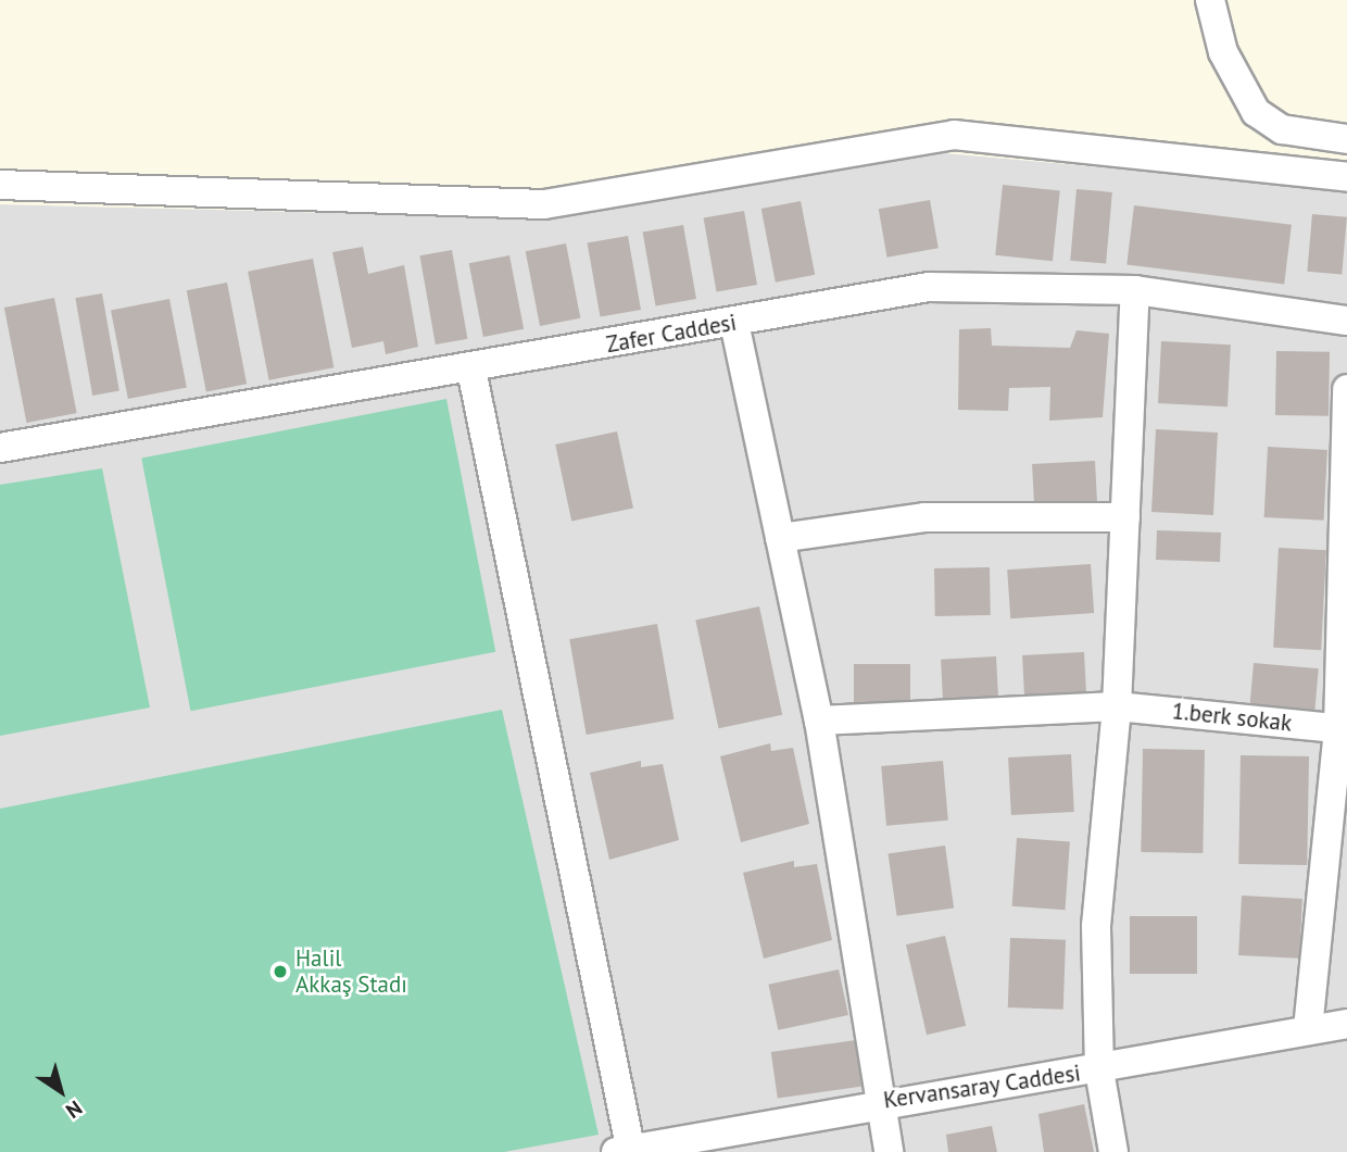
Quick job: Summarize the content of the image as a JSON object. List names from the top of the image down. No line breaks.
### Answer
{"streets":{"street":["Zafer Caddesi","1.berk sokak","Kervansaray Caddesi"]},"places":["Halil Akkaş Stadı"],"north":"bottom right"}
